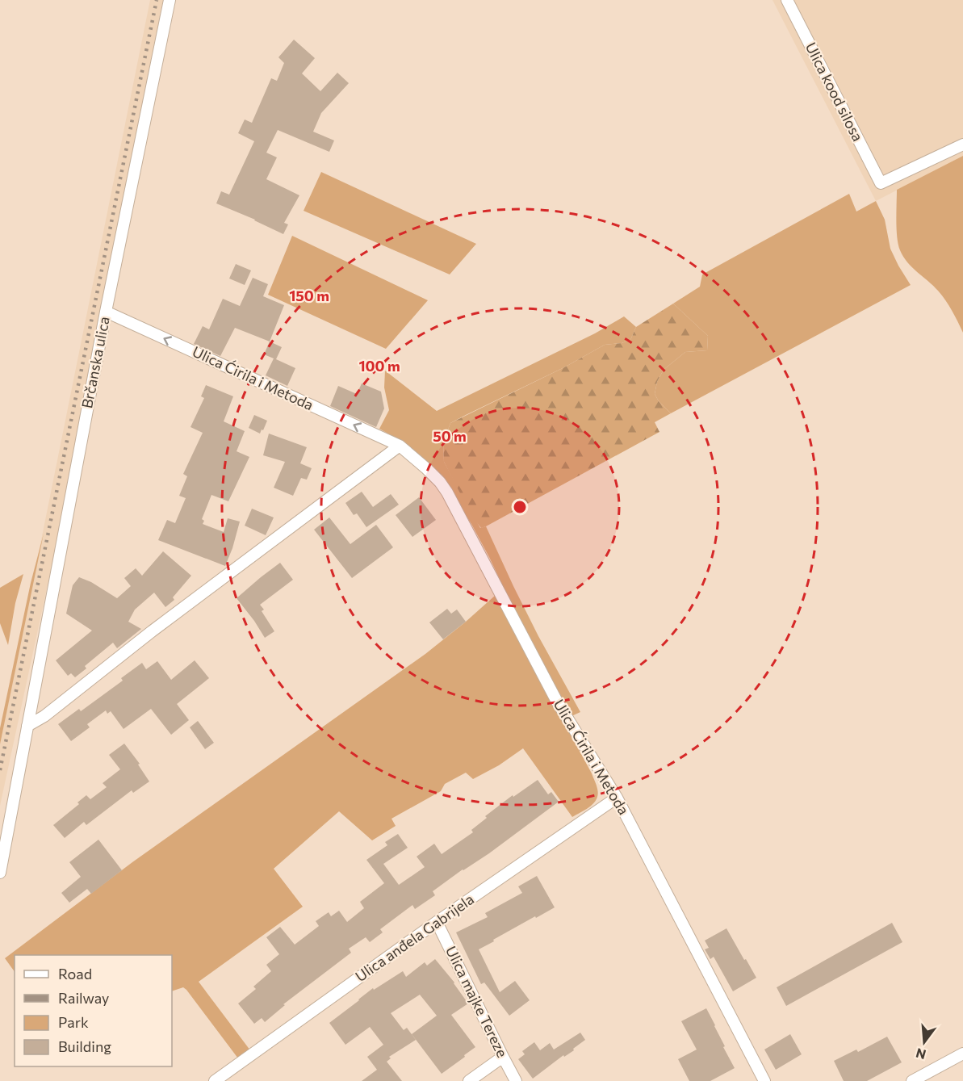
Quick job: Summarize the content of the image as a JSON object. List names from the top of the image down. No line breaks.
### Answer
{"streets":{"street":["Ulica kood silosa","Brčanska ulica","Ulica Ćirila i Metoda","Ulica anđela Gabrijela","Ulica majke Tereze"]},"crossings":[["Brčanska ulica","Ulica Ćirila i Metoda"],["Ulica Ćirila i Metoda","Ulica anđela Gabrijela"],["Ulica anđela Gabrijela","Ulica majke Tereze"]],"legend":["Road","Railway","Park","Building"],"north":"bottom","rings":["150 m","100 m","50 m"]}
